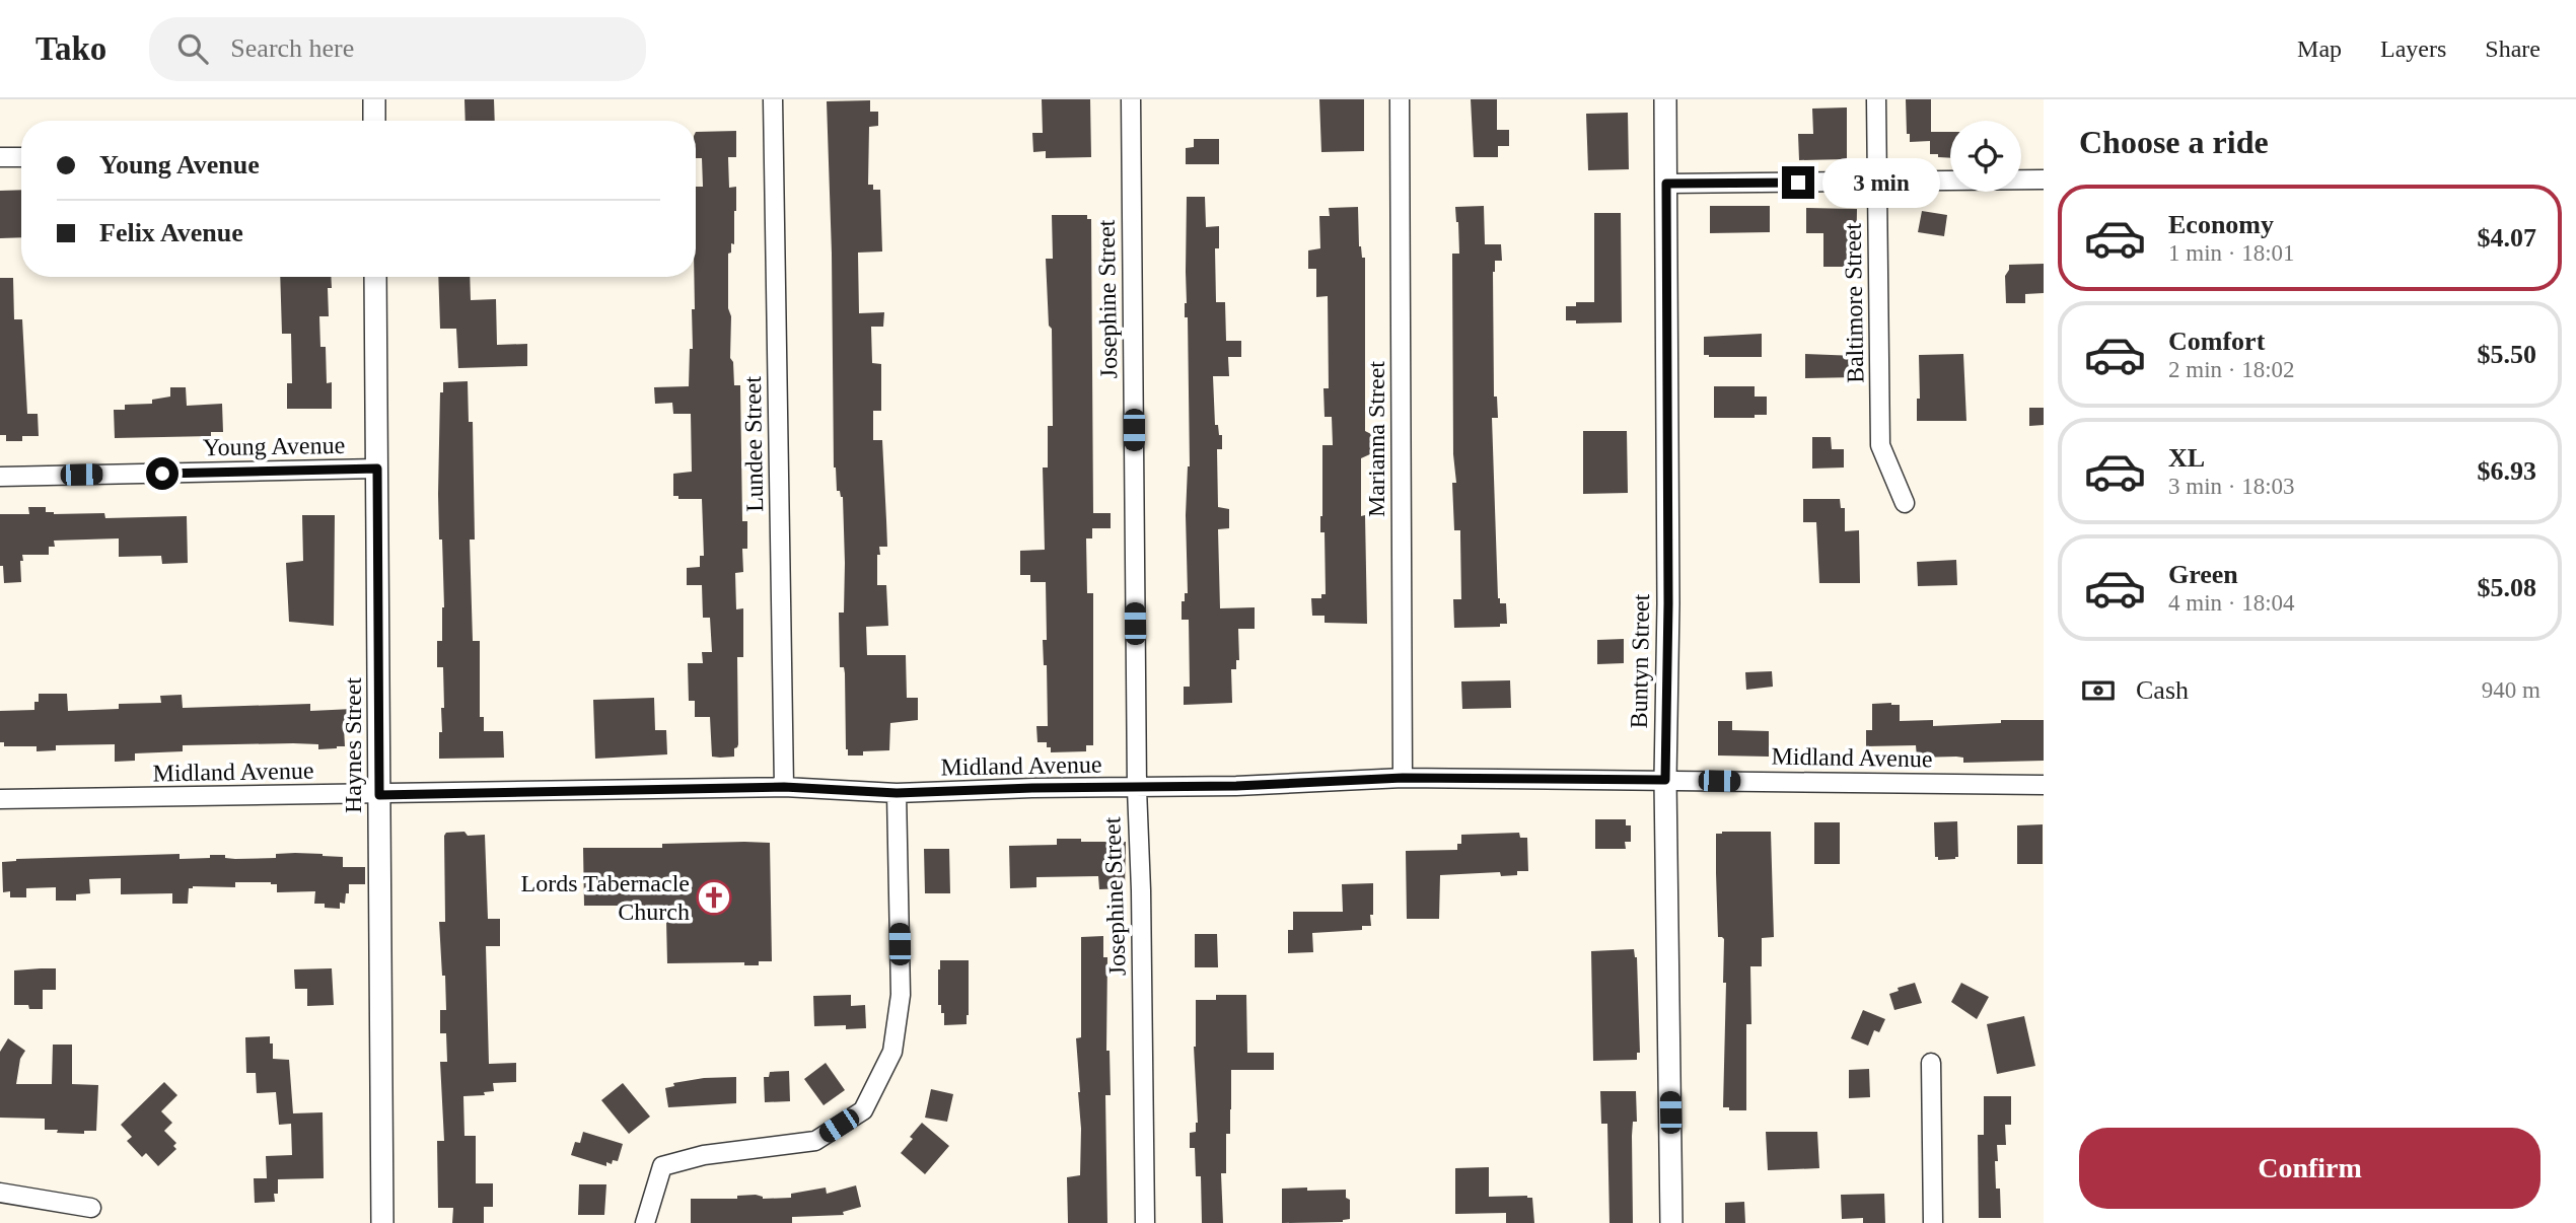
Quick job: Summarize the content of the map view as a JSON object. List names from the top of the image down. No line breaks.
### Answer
{"streets":{"street":["Josephine Street","Baltimore Street","Marianna Street","Lundee Street","Young Avenue","Buntyn Street","Haynes Street","Midland Avenue"]},"crossings":[["Josephine Street","Midland Avenue"],["Marianna Street","Midland Avenue"],["Lundee Street","Midland Avenue"],["Young Avenue","Haynes Street"],["Buntyn Street","Midland Avenue"],["Haynes Street","Midland Avenue"]],"places":{"church":["Lords Tabernacle Church"]},"page":{"header":"Tako","search":"Search here","nav":["Map","Layers","Share"],"heading":"Choose a ride","banner":["Young Avenue","Felix Avenue"],"bubble":"3 min","list":[{"name":"Economy","note":"1 min · 18:01","value":"$4.07"},{"name":"Comfort","note":"2 min · 18:02","value":"$5.50"},{"name":"XL","note":"3 min · 18:03","value":"$6.93"},{"name":"Green","note":"4 min · 18:04","value":"$5.08"}],"pay":["Cash","940 m"],"buttons":"Confirm"}}
